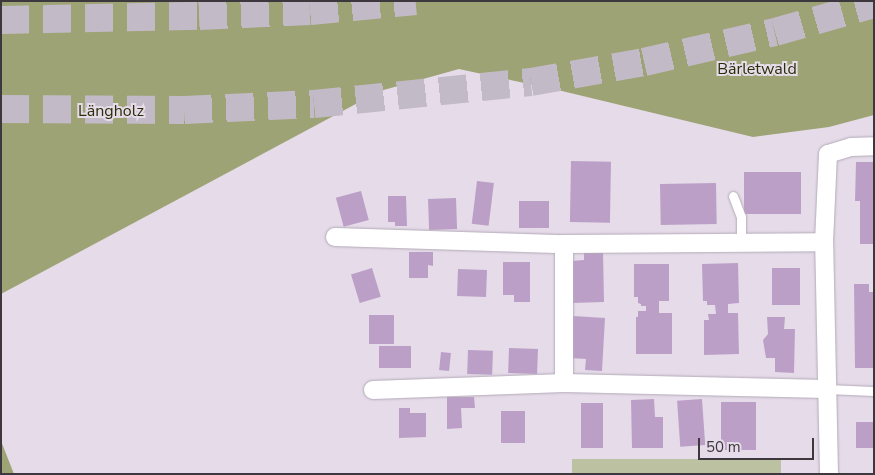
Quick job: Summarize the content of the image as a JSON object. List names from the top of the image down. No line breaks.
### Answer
{"parks":["Bärletwald","Längholz"],"scale_bar":"50 m"}
